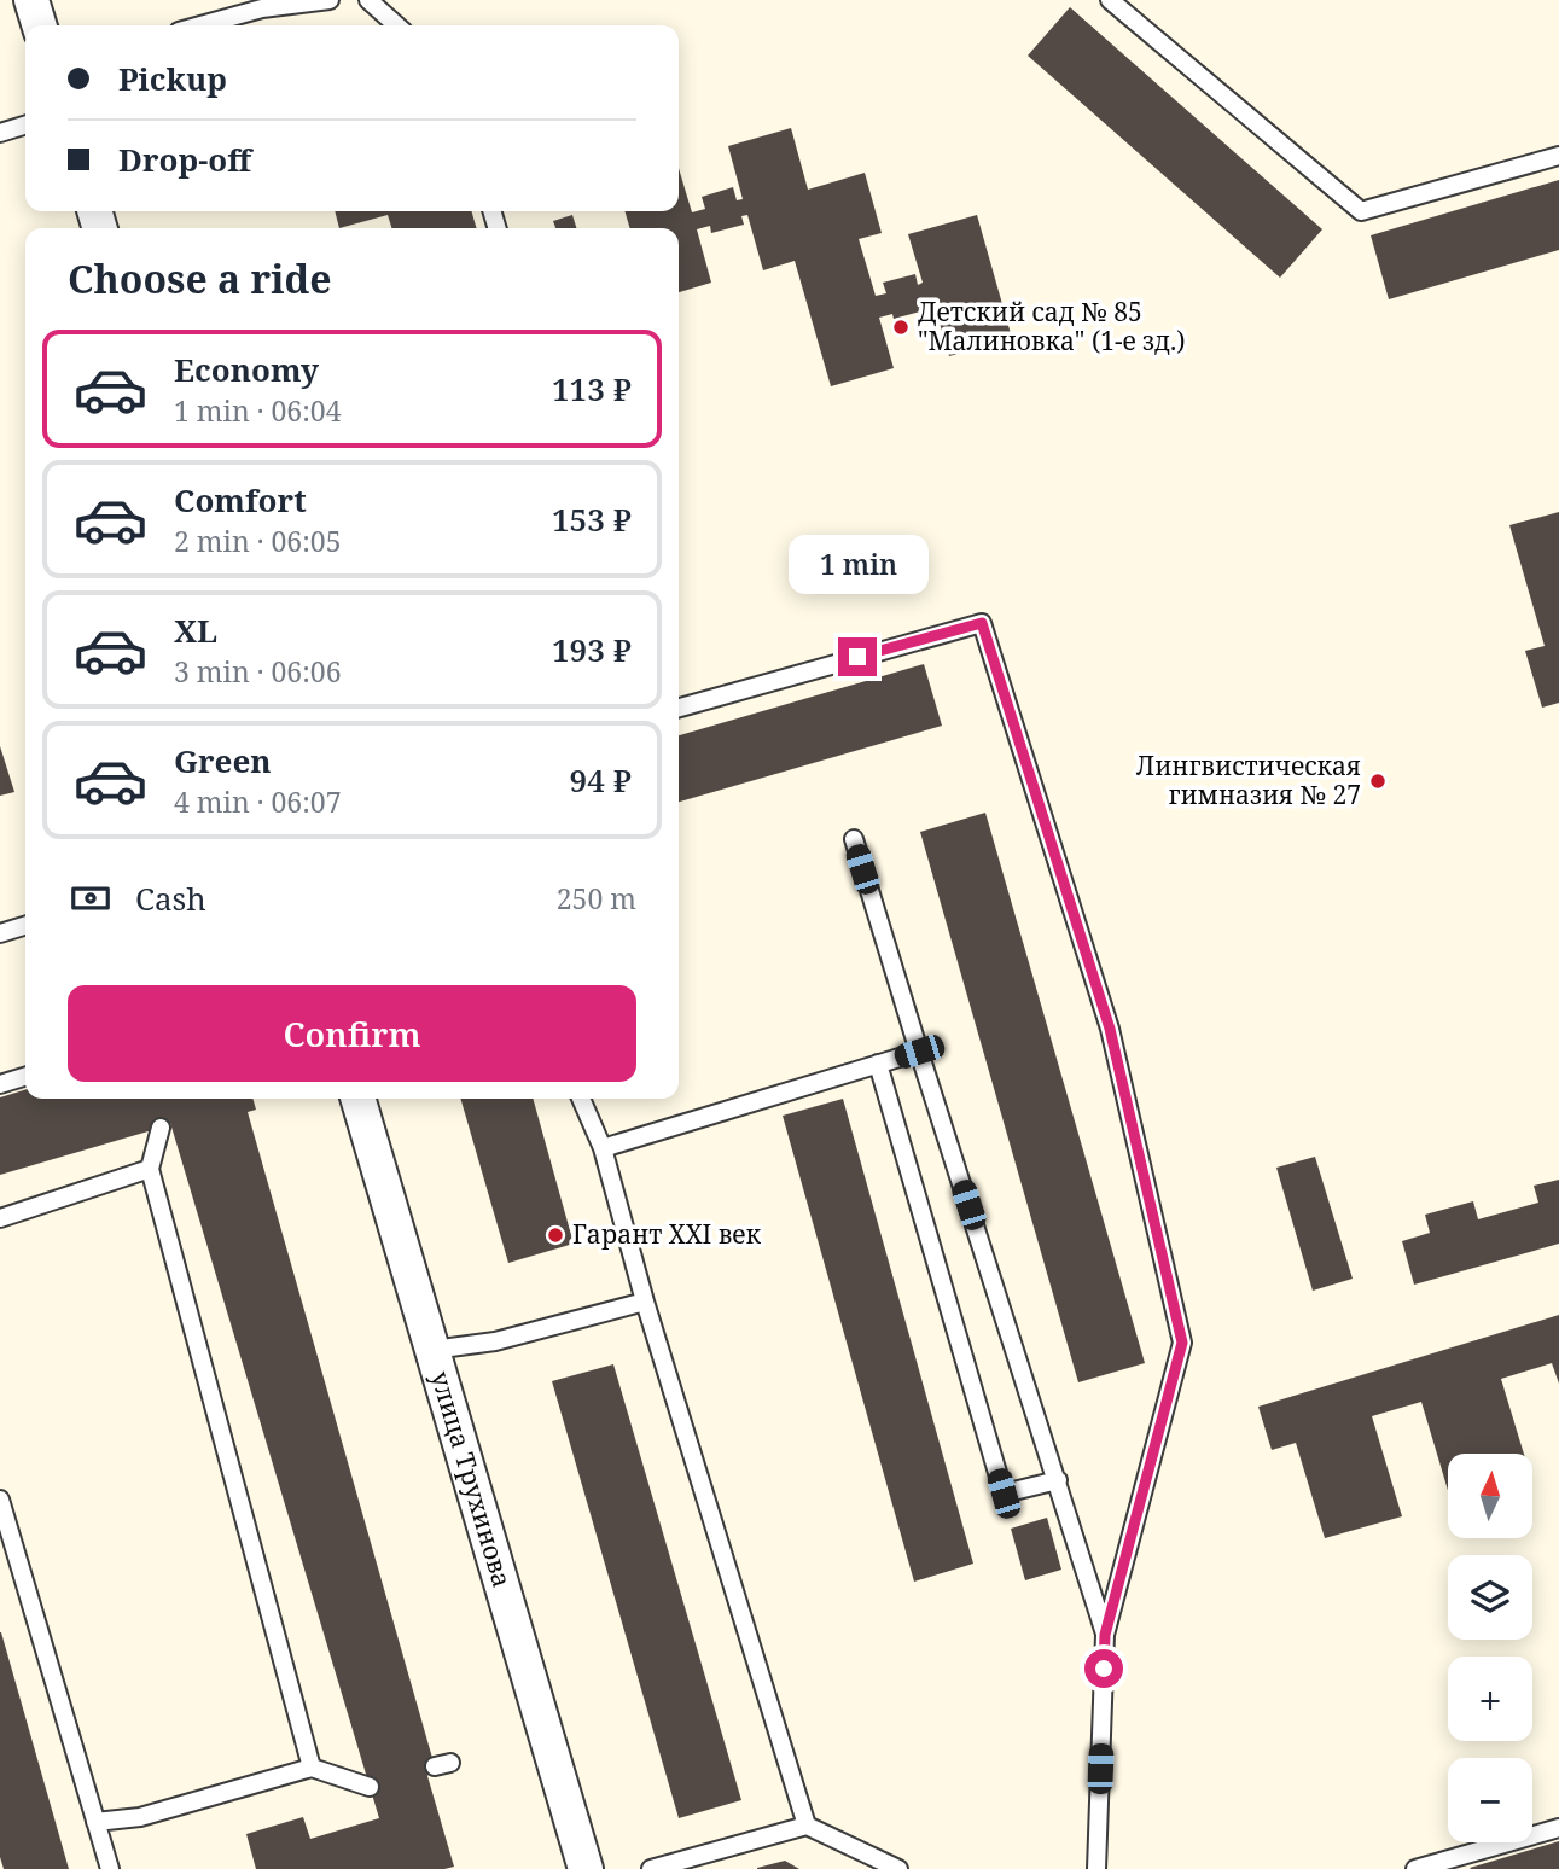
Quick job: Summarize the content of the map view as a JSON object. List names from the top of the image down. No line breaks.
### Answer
{"streets":{"street":["улица Трухинова"]},"places":["Детский сад № 85 \"Малиновка\" (1-е зд.)","Лингвистическая гимназия № 27","Гарант XXI век"],"north":"top","page":{"banner":["Pickup","Drop-off"],"heading":"Choose a ride","list":[{"name":"Economy","note":"1 min · 06:04","value":"113 ₽"},{"name":"Comfort","note":"2 min · 06:05","value":"153 ₽"},{"name":"XL","note":"3 min · 06:06","value":"193 ₽"},{"name":"Green","note":"4 min · 06:07","value":"94 ₽"}],"bubble":"1 min","pay":["Cash","250 m"],"buttons":"Confirm","map_buttons":["+","−"]}}
